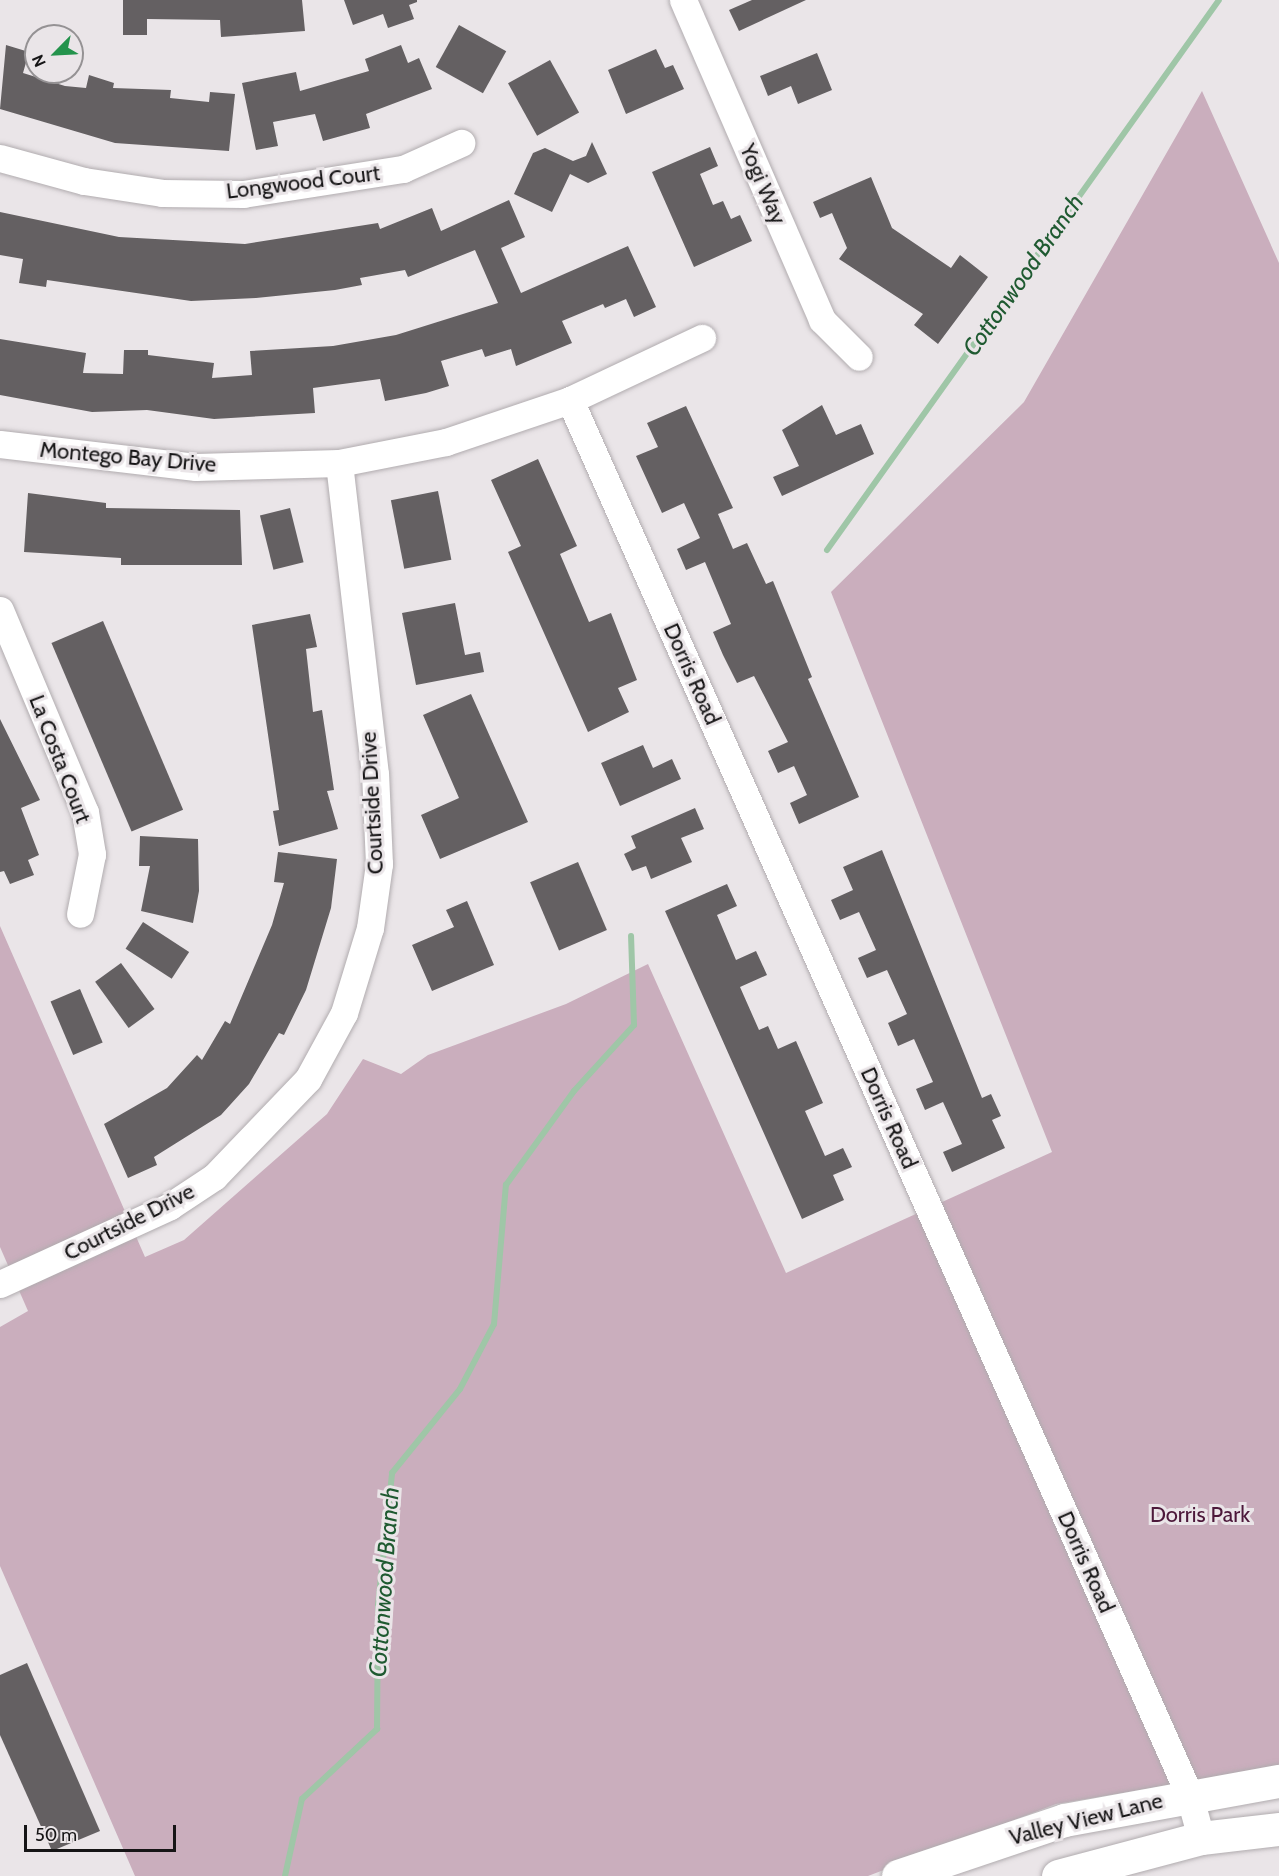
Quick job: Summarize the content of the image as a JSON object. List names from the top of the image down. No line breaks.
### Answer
{"streets":{"main road":["Valley View Lane"],"street":["Longwood Court","Yogi Way","Montego Bay Drive","Dorris Road","La Costa Court","Courtside Drive"]},"crossings":[["Montego Bay Drive","Dorris Road"],["Montego Bay Drive","Courtside Drive"],["Dorris Road","Valley View Lane"]],"water":["Cottonwood Branch"],"parks":["Dorris Park"],"scale_bar":"50 m","north":"bottom left"}
